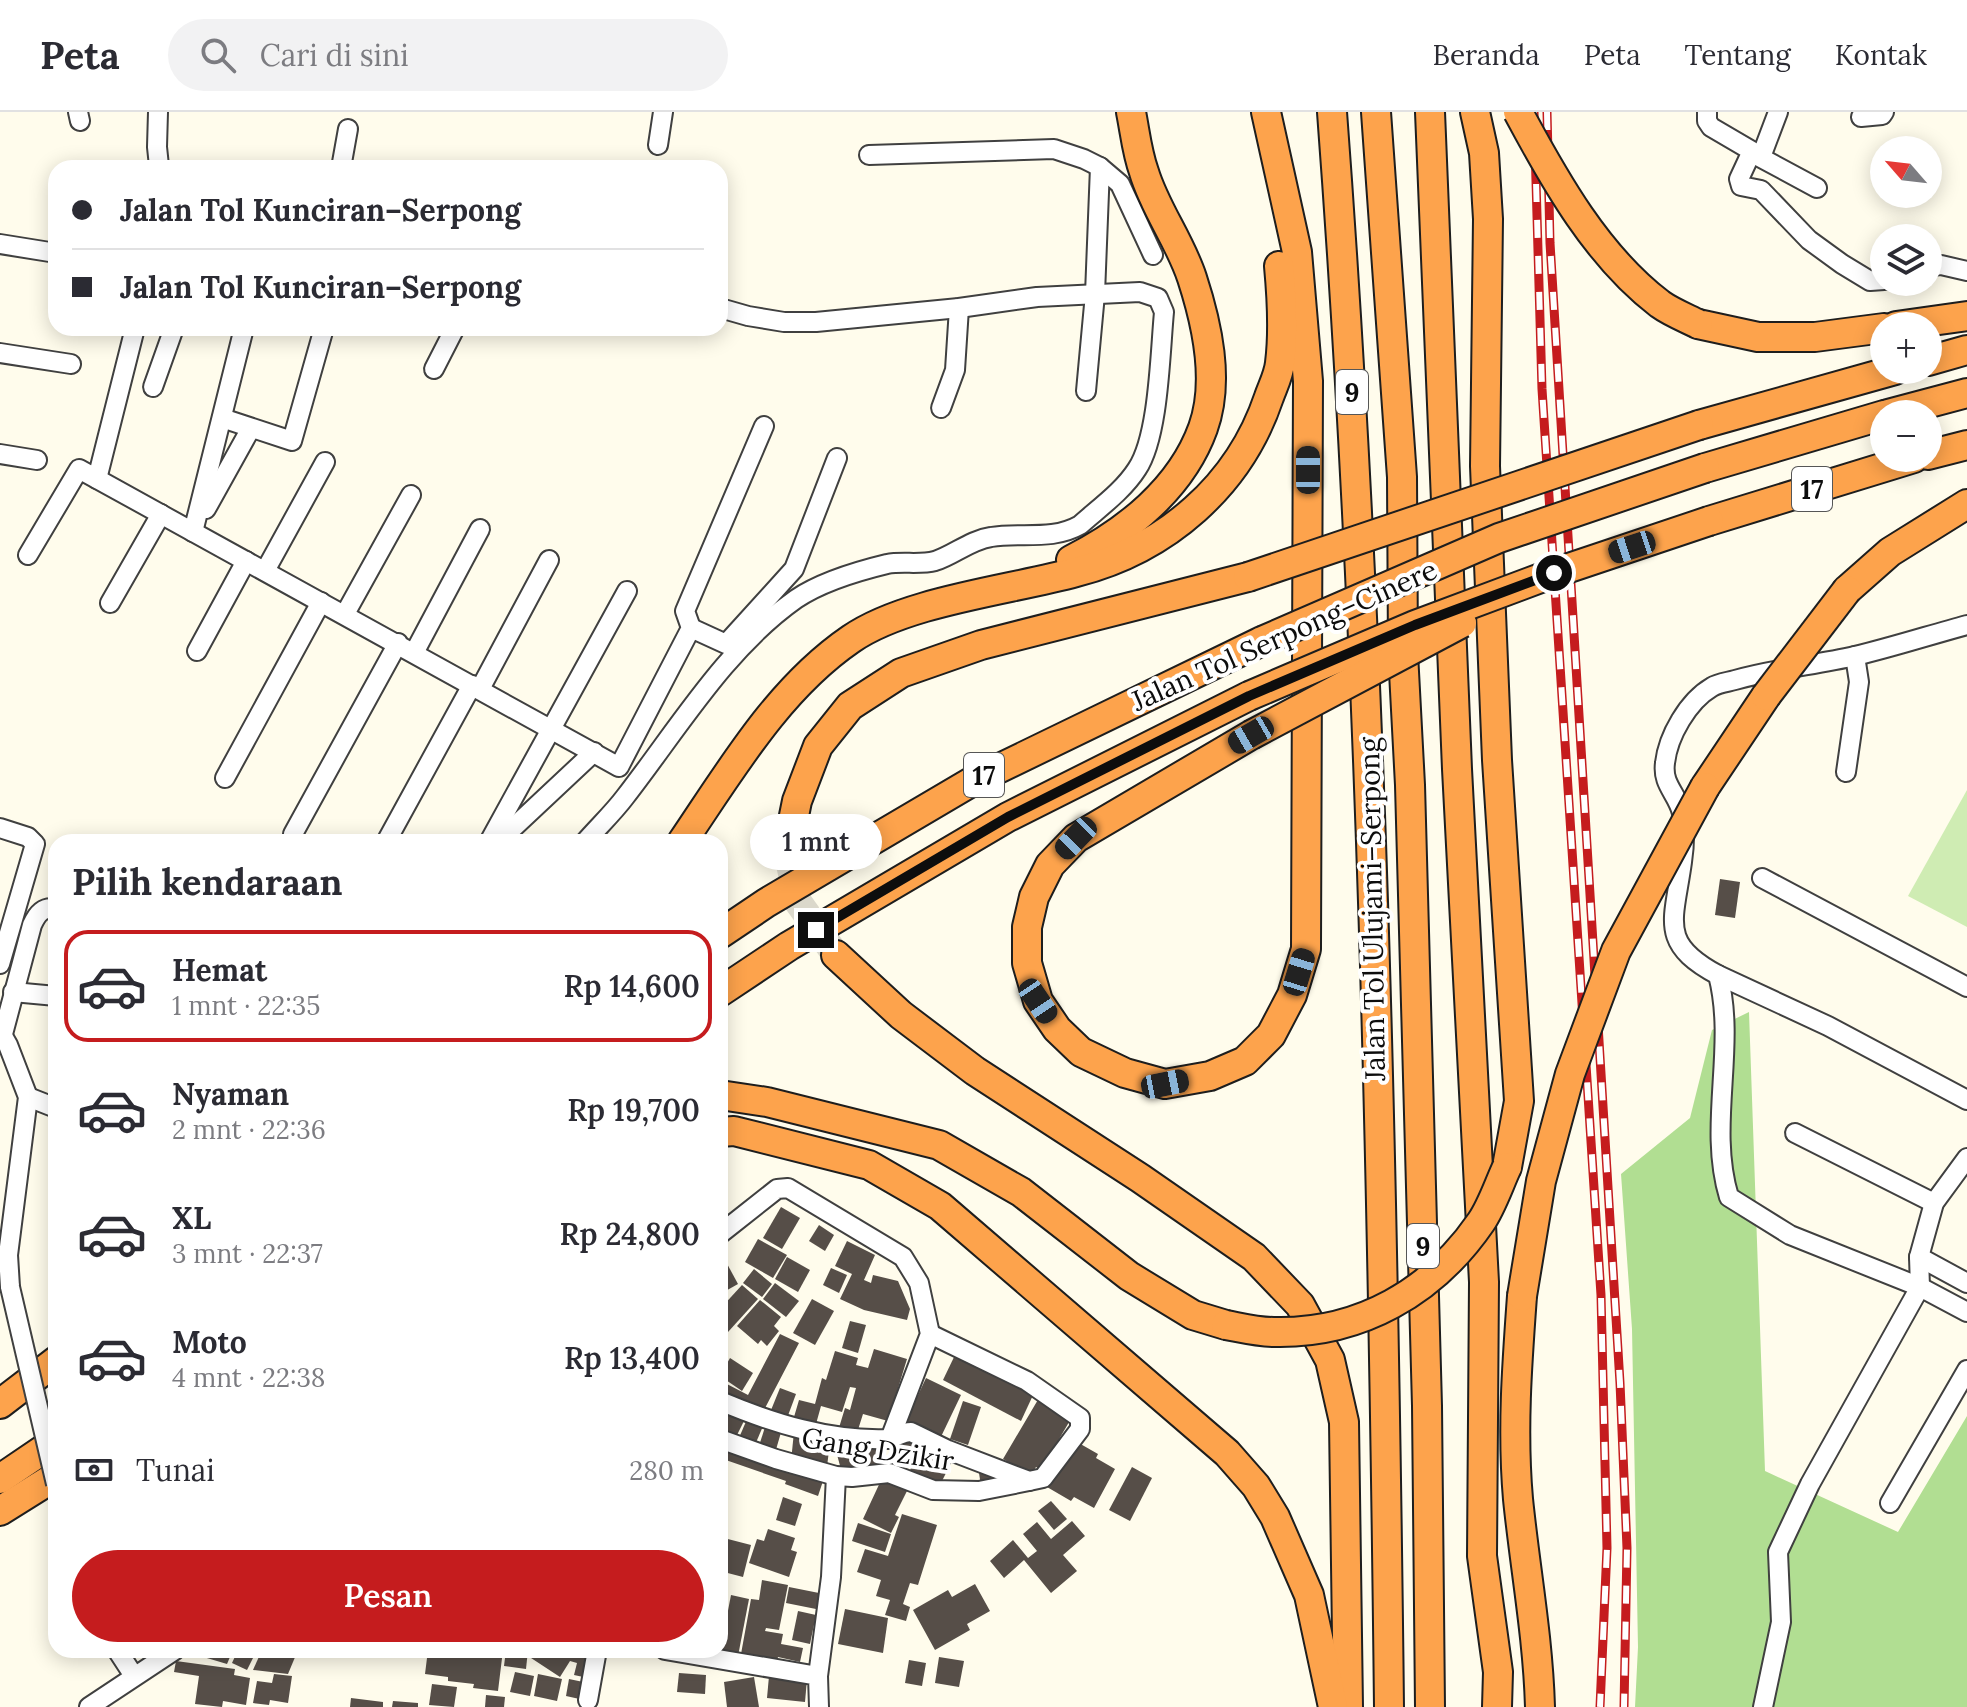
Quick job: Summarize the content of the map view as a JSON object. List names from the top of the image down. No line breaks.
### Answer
{"streets":{"highway":["9","17","Jalan Tol Serpong–Cinere","Jalan Tol Ulujami–Serpong"],"street":["Gang Dzikir"]},"north":"top left","page":{"header":"Peta","search":"Cari di sini","nav":["Beranda","Peta","Tentang","Kontak"],"map_buttons":["+","−"],"banner":["Jalan Tol Kunciran–Serpong","Jalan Tol Kunciran–Serpong"],"bubble":"1 mnt","heading":"Pilih kendaraan","list":[{"name":"Hemat","note":"1 mnt · 22:35","value":"Rp 14,600"},{"name":"Nyaman","note":"2 mnt · 22:36","value":"Rp 19,700"},{"name":"XL","note":"3 mnt · 22:37","value":"Rp 24,800"},{"name":"Moto","note":"4 mnt · 22:38","value":"Rp 13,400"}],"pay":["Tunai","280 m"],"buttons":"Pesan"}}
